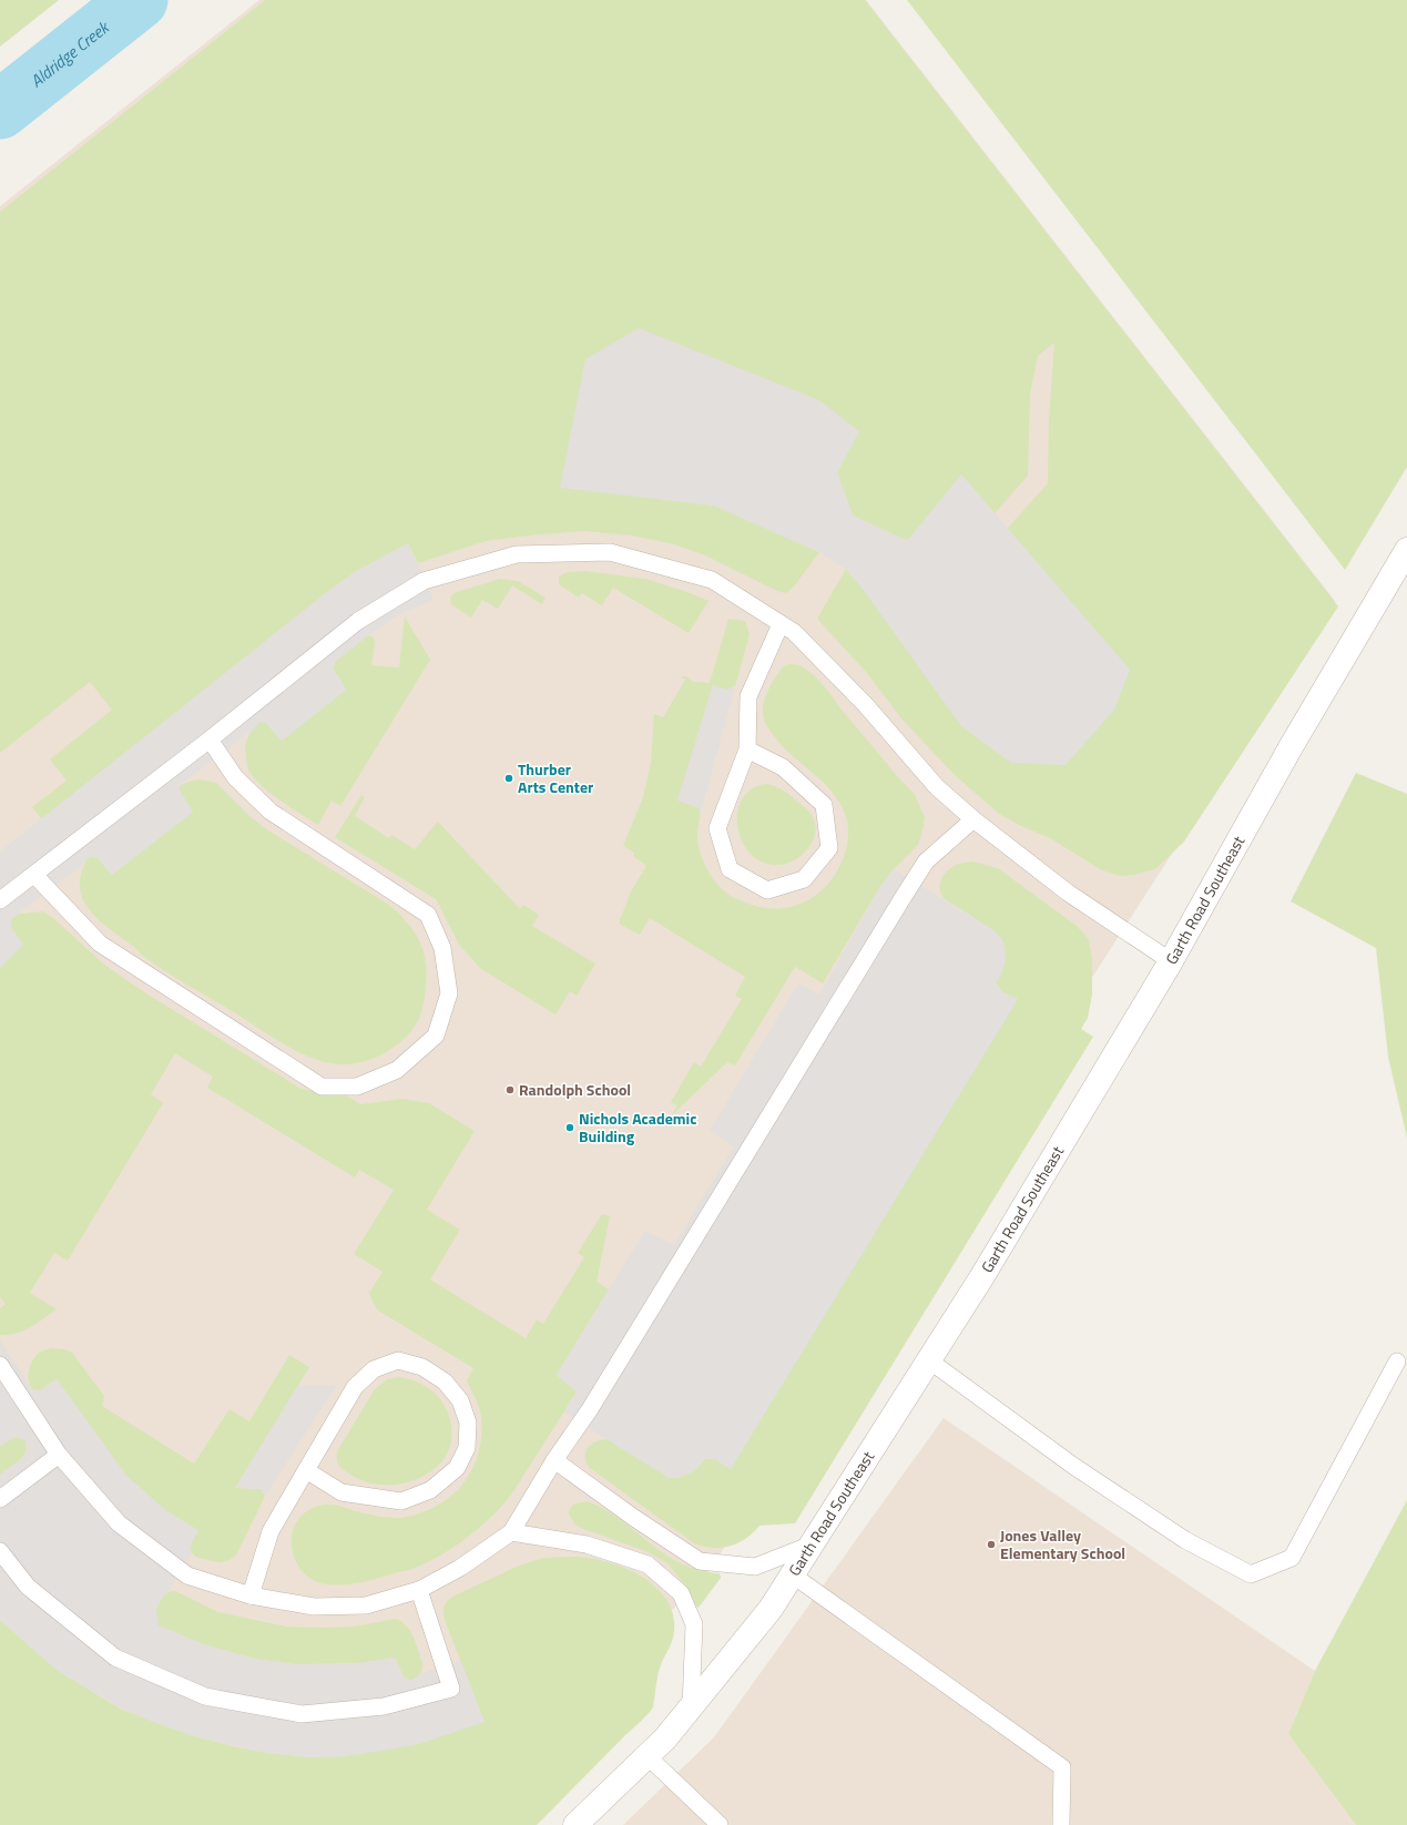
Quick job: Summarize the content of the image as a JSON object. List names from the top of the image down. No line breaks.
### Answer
{"streets":{"street":["Garth Road Southeast"]},"water":["Aldridge Creek"],"places":["Thurber Arts Center","Randolph School","Nichols Academic Building","Jones Valley Elementary School"]}
